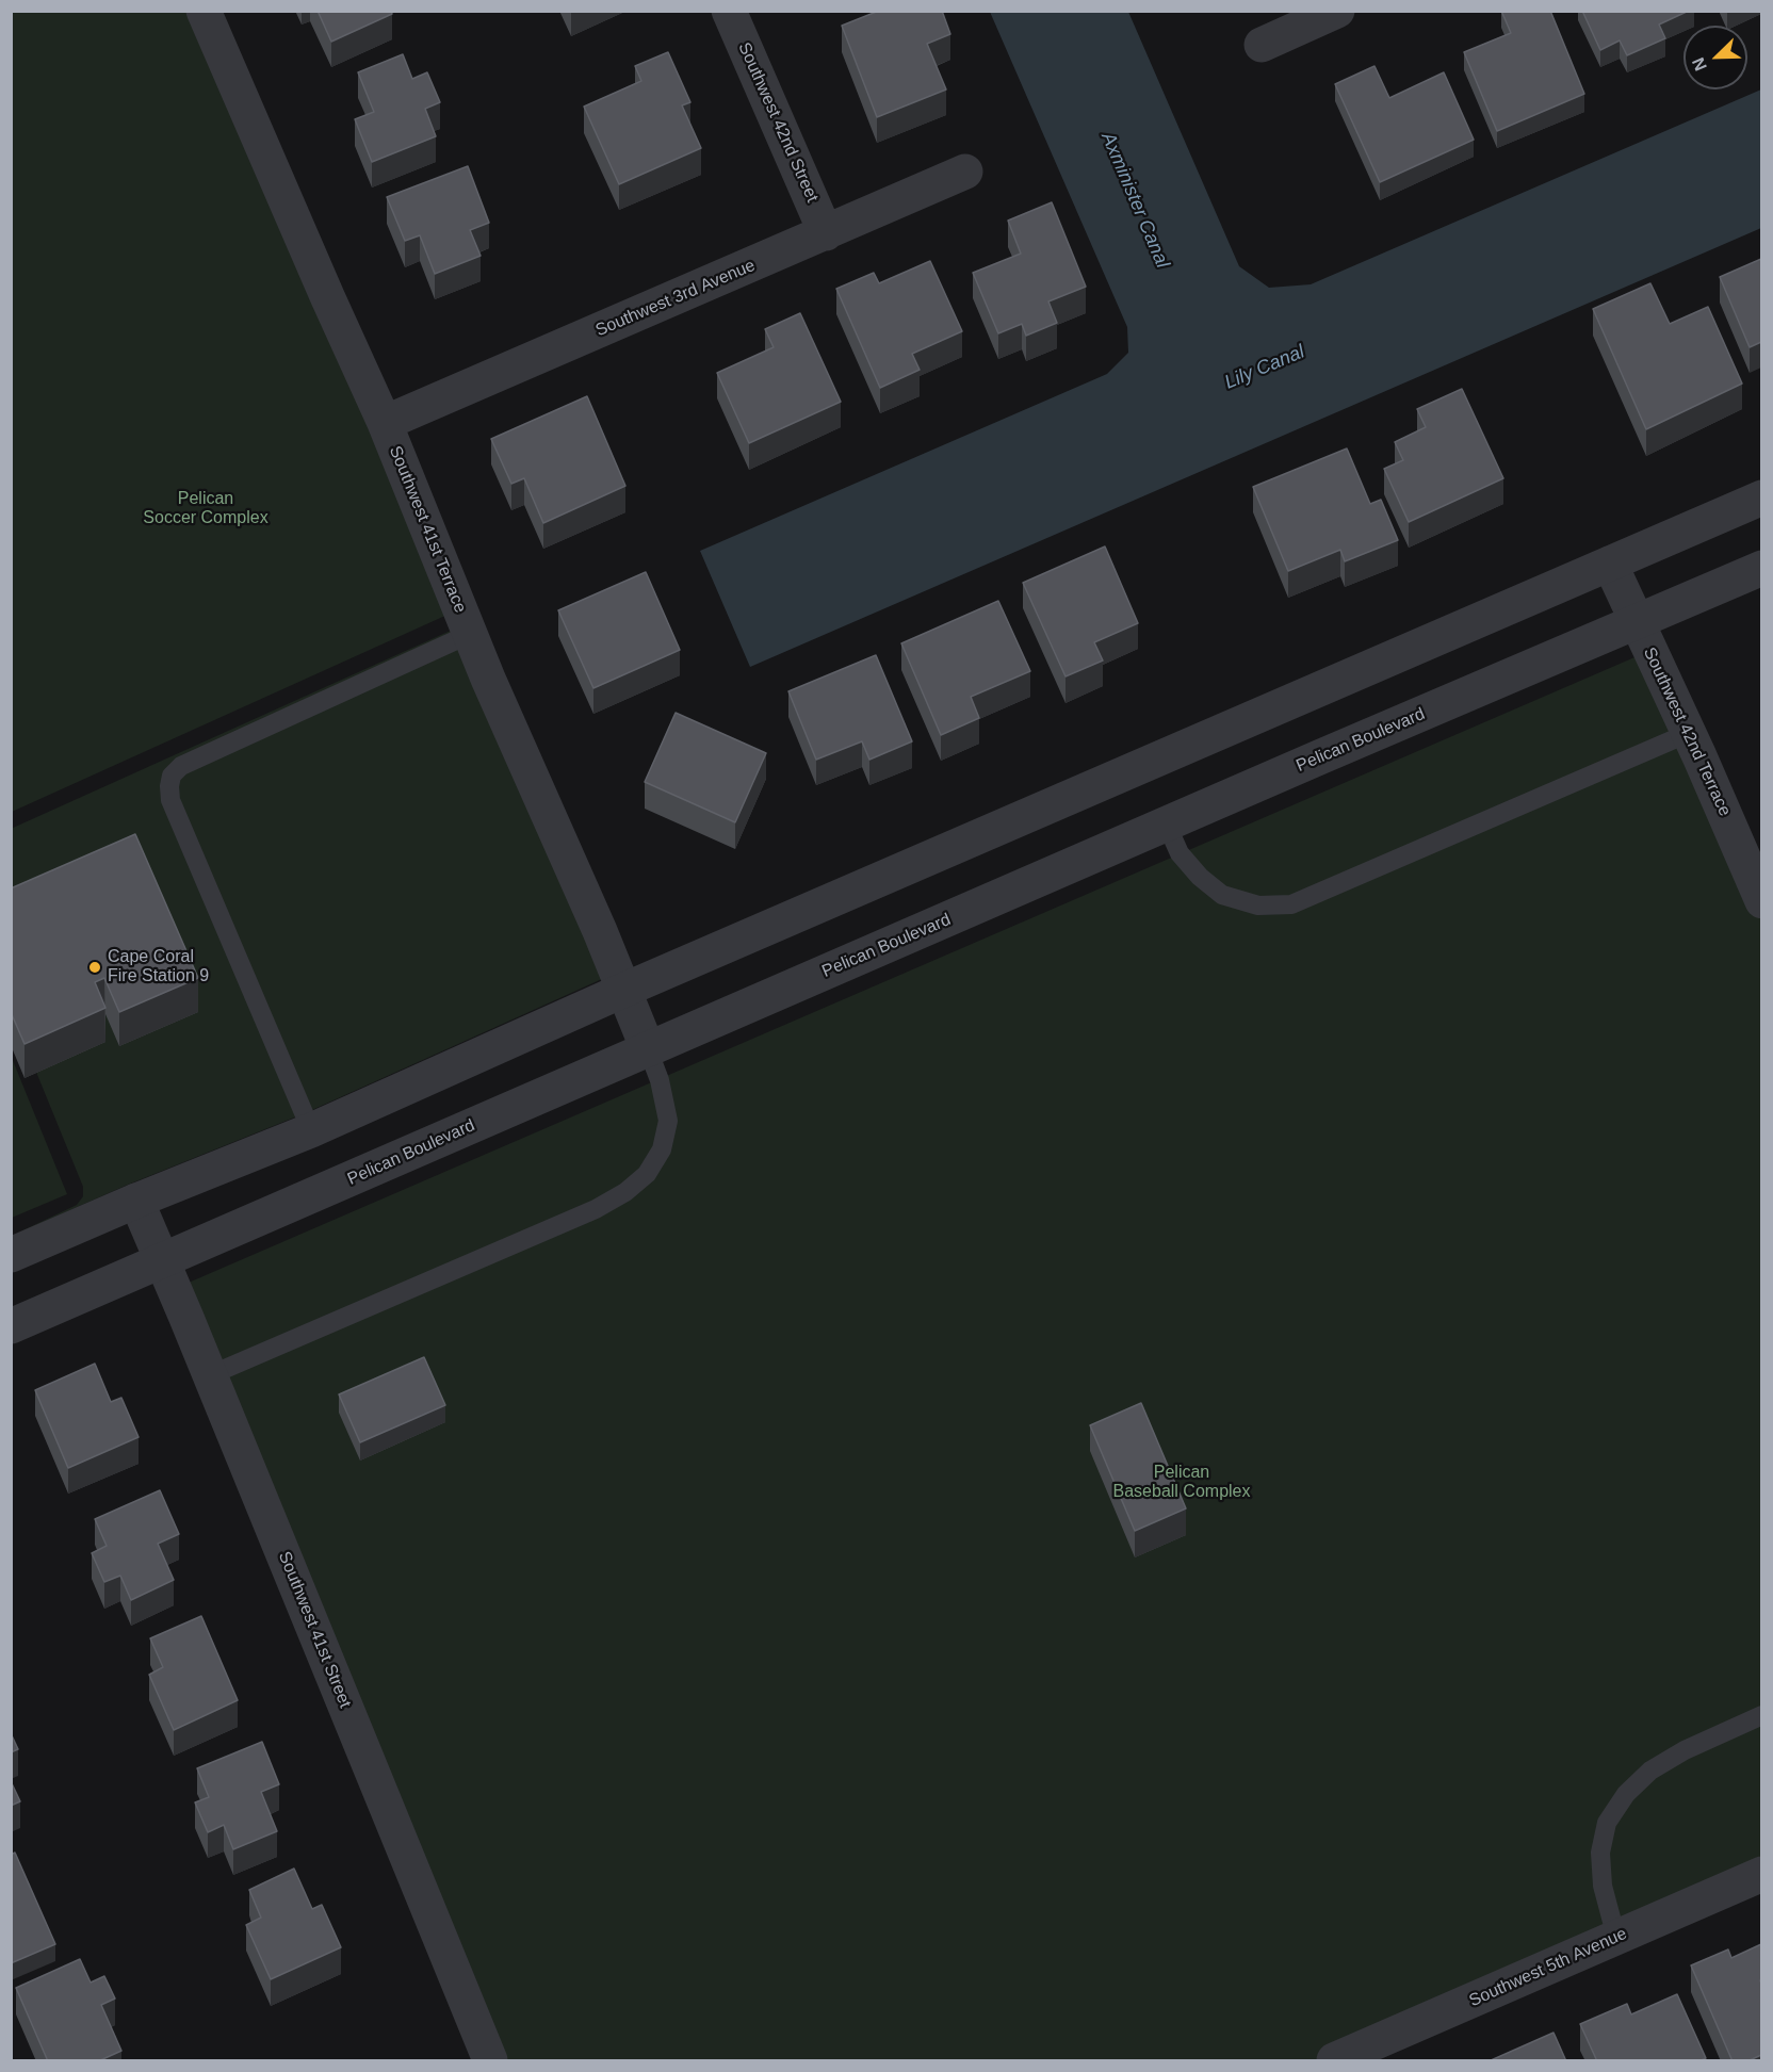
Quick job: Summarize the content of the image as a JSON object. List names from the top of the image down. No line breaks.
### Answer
{"streets":{"street":["Southwest 42nd Street","Southwest 3rd Avenue","Southwest 41st Terrace","Southwest 42nd Terrace","Pelican Boulevard","Southwest 41st Street","Southwest 5th Avenue"]},"crossings":[["Southwest 42nd Street","Southwest 3rd Avenue"],["Southwest 3rd Avenue","Southwest 41st Terrace"],["Southwest 41st Terrace","Pelican Boulevard"],["Southwest 42nd Terrace","Pelican Boulevard"],["Pelican Boulevard","Southwest 41st Street"]],"water":["Axminister Canal","Lily Canal"],"parks":["Pelican Soccer Complex","Pelican Baseball Complex"],"places":["Cape Coral Fire Station 9"],"north":"bottom left"}
